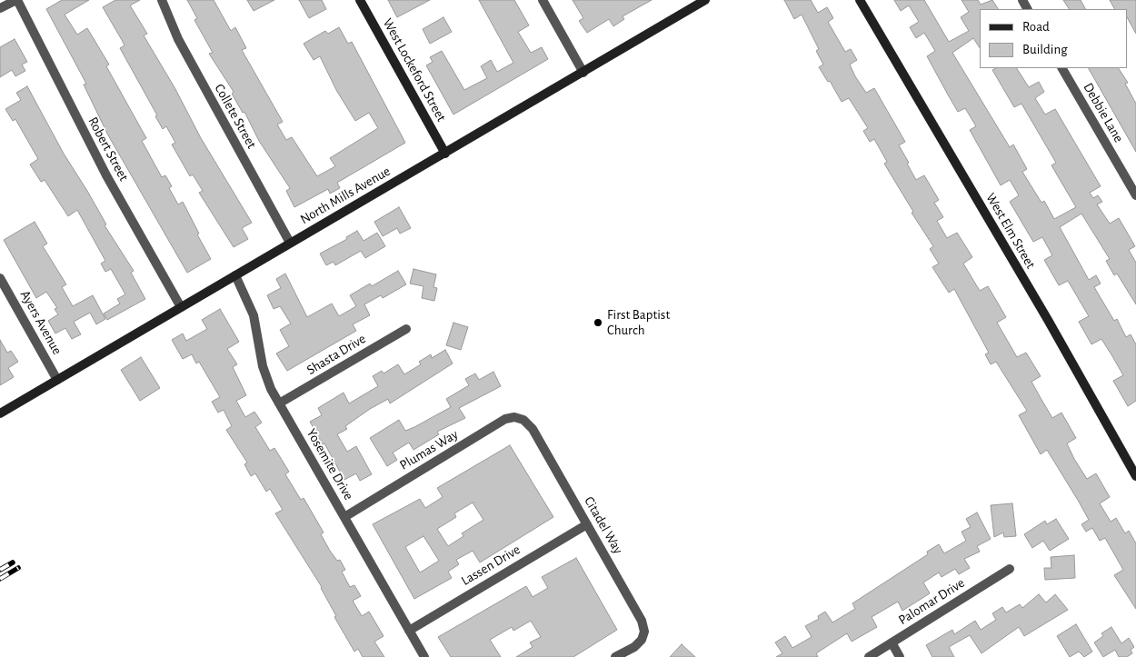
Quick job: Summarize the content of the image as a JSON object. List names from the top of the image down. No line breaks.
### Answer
{"streets":{"street":["West Lockeford Street","Debbie Lane","Collete Street","Robert Street","North Mills Avenue","West Elm Street","Ayers Avenue","Shasta Drive","Plumas Way","Yosemite Drive","Citadel Way","Lassen Drive","Palomar Drive"]},"crossings":[["West Lockeford Street","North Mills Avenue"],["Collete Street","North Mills Avenue"],["Robert Street","North Mills Avenue"],["North Mills Avenue","Ayers Avenue"],["North Mills Avenue","Yosemite Drive"],["Shasta Drive","Yosemite Drive"],["Plumas Way","Yosemite Drive"],["Plumas Way","Citadel Way"],["Yosemite Drive","Lassen Drive"],["Citadel Way","Lassen Drive"]],"places":["First Baptist Church"],"legend":["Road","Building"]}
